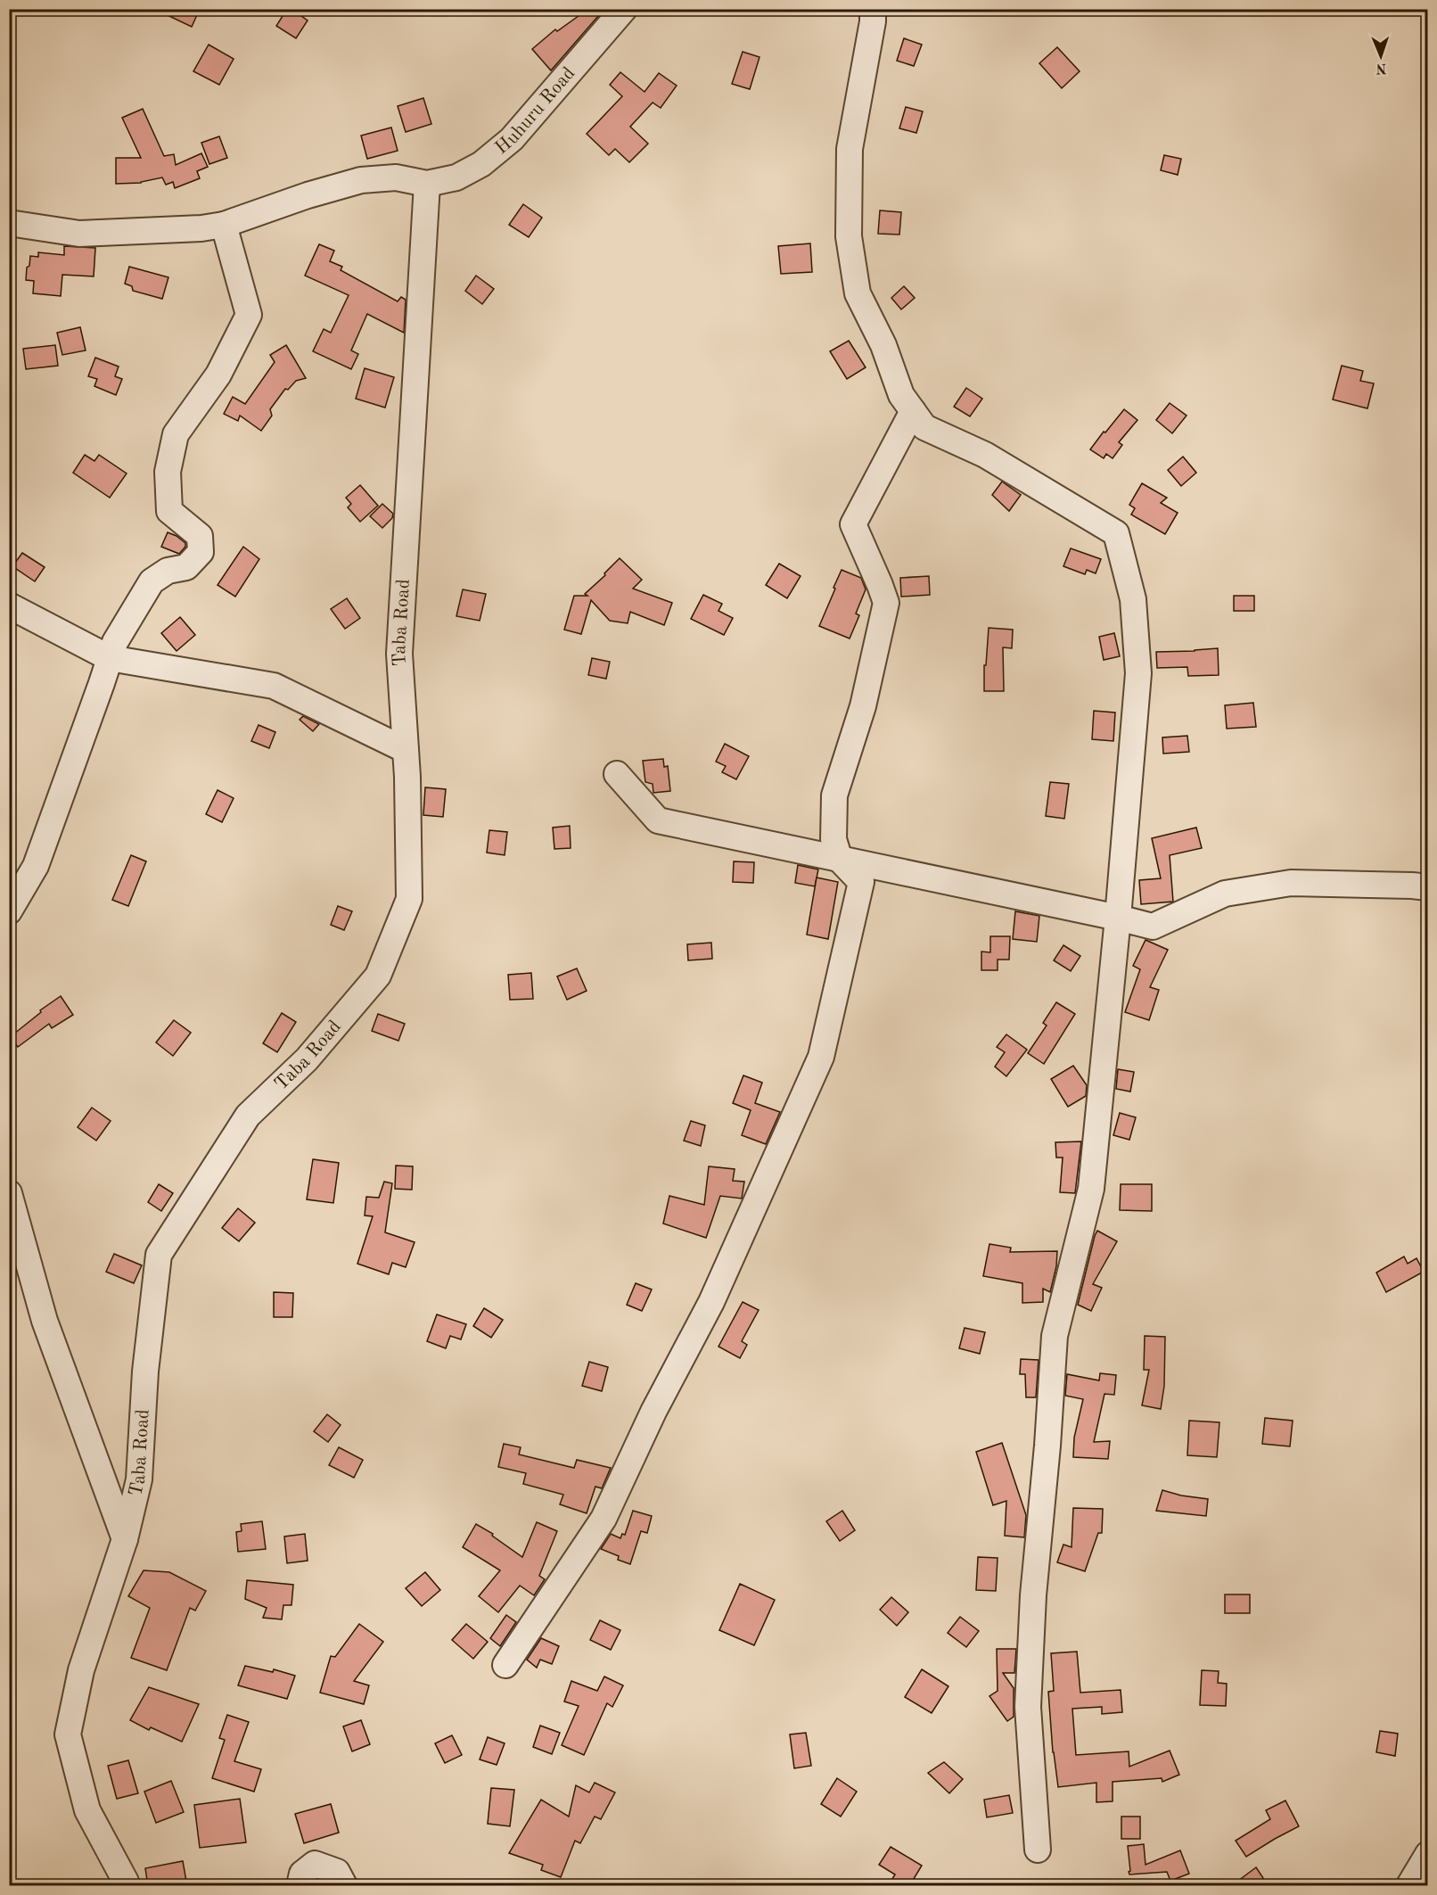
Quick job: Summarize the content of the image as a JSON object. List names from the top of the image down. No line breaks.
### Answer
{"streets":{"street":["Huhuru Road","Taba Road"]},"crossings":[["Huhuru Road","Taba Road"]],"north":"bottom"}
